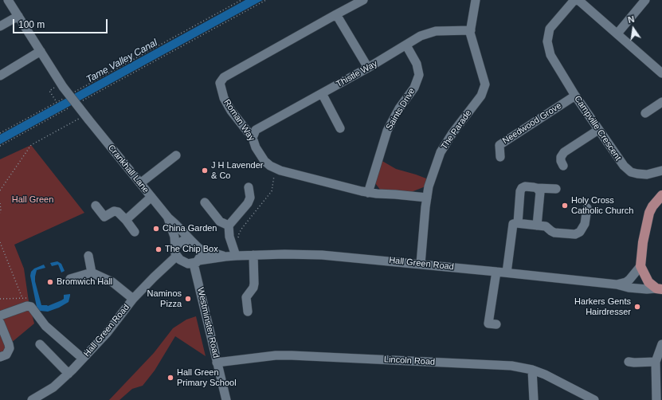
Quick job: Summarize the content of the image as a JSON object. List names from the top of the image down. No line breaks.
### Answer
{"streets":{"street":["Thistle Way","Saints Drive","Roman Way","Needwood Grove","Campville Crescent","The Parade","Crankhall Lane","Hall Green Road","Westminster Road","Lincoln Road"]},"crossings":[["Thistle Way","Saints Drive"],["Thistle Way","Roman Way"],["Thistle Way","The Parade"],["Saints Drive","Roman Way"],["Roman Way","The Parade"],["Needwood Grove","Campville Crescent"],["The Parade","Hall Green Road"],["Crankhall Lane","Hall Green Road"],["Crankhall Lane","Westminster Road"],["Hall Green Road","Westminster Road"],["Westminster Road","Lincoln Road"]],"water":["Tame Valley Canal"],"parks":["Hall Green"],"places":["J H Lavender & Co","Holy Cross Catholic Church","China Garden","The Chip Box","Bromwich Hall","Naminos Pizza","Harkers Gents Hairdresser","Hall Green Primary School"],"scale_bar":"100 m","north":"top"}
